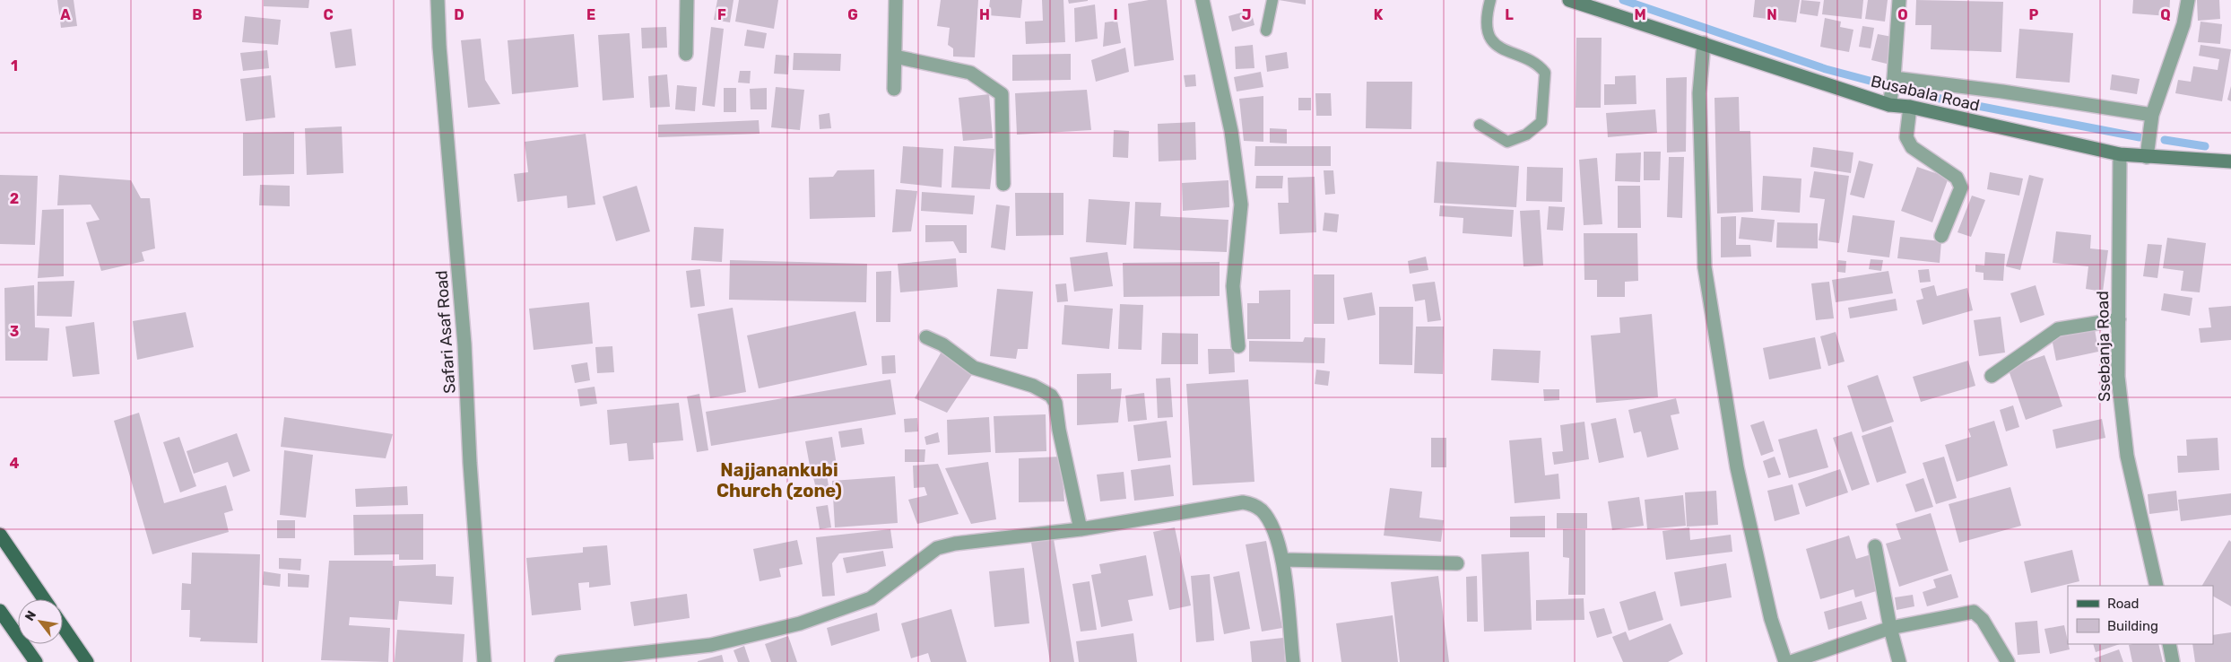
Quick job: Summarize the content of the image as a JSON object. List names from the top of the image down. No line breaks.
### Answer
{"streets":{"street":["Busabala Road","Safari Asaf Road","Ssebanja Road"]},"crossings":[["Busabala Road","Ssebanja Road"]],"districts":["Najjanankubi Church (zone)"],"legend":["Road","Building"],"north":"top left","grid":{"columns":["A","B","C","D","E","F","G","H","I","J","K","L","M","N","O","P","Q"],"rows":["1","2","3","4"]}}
